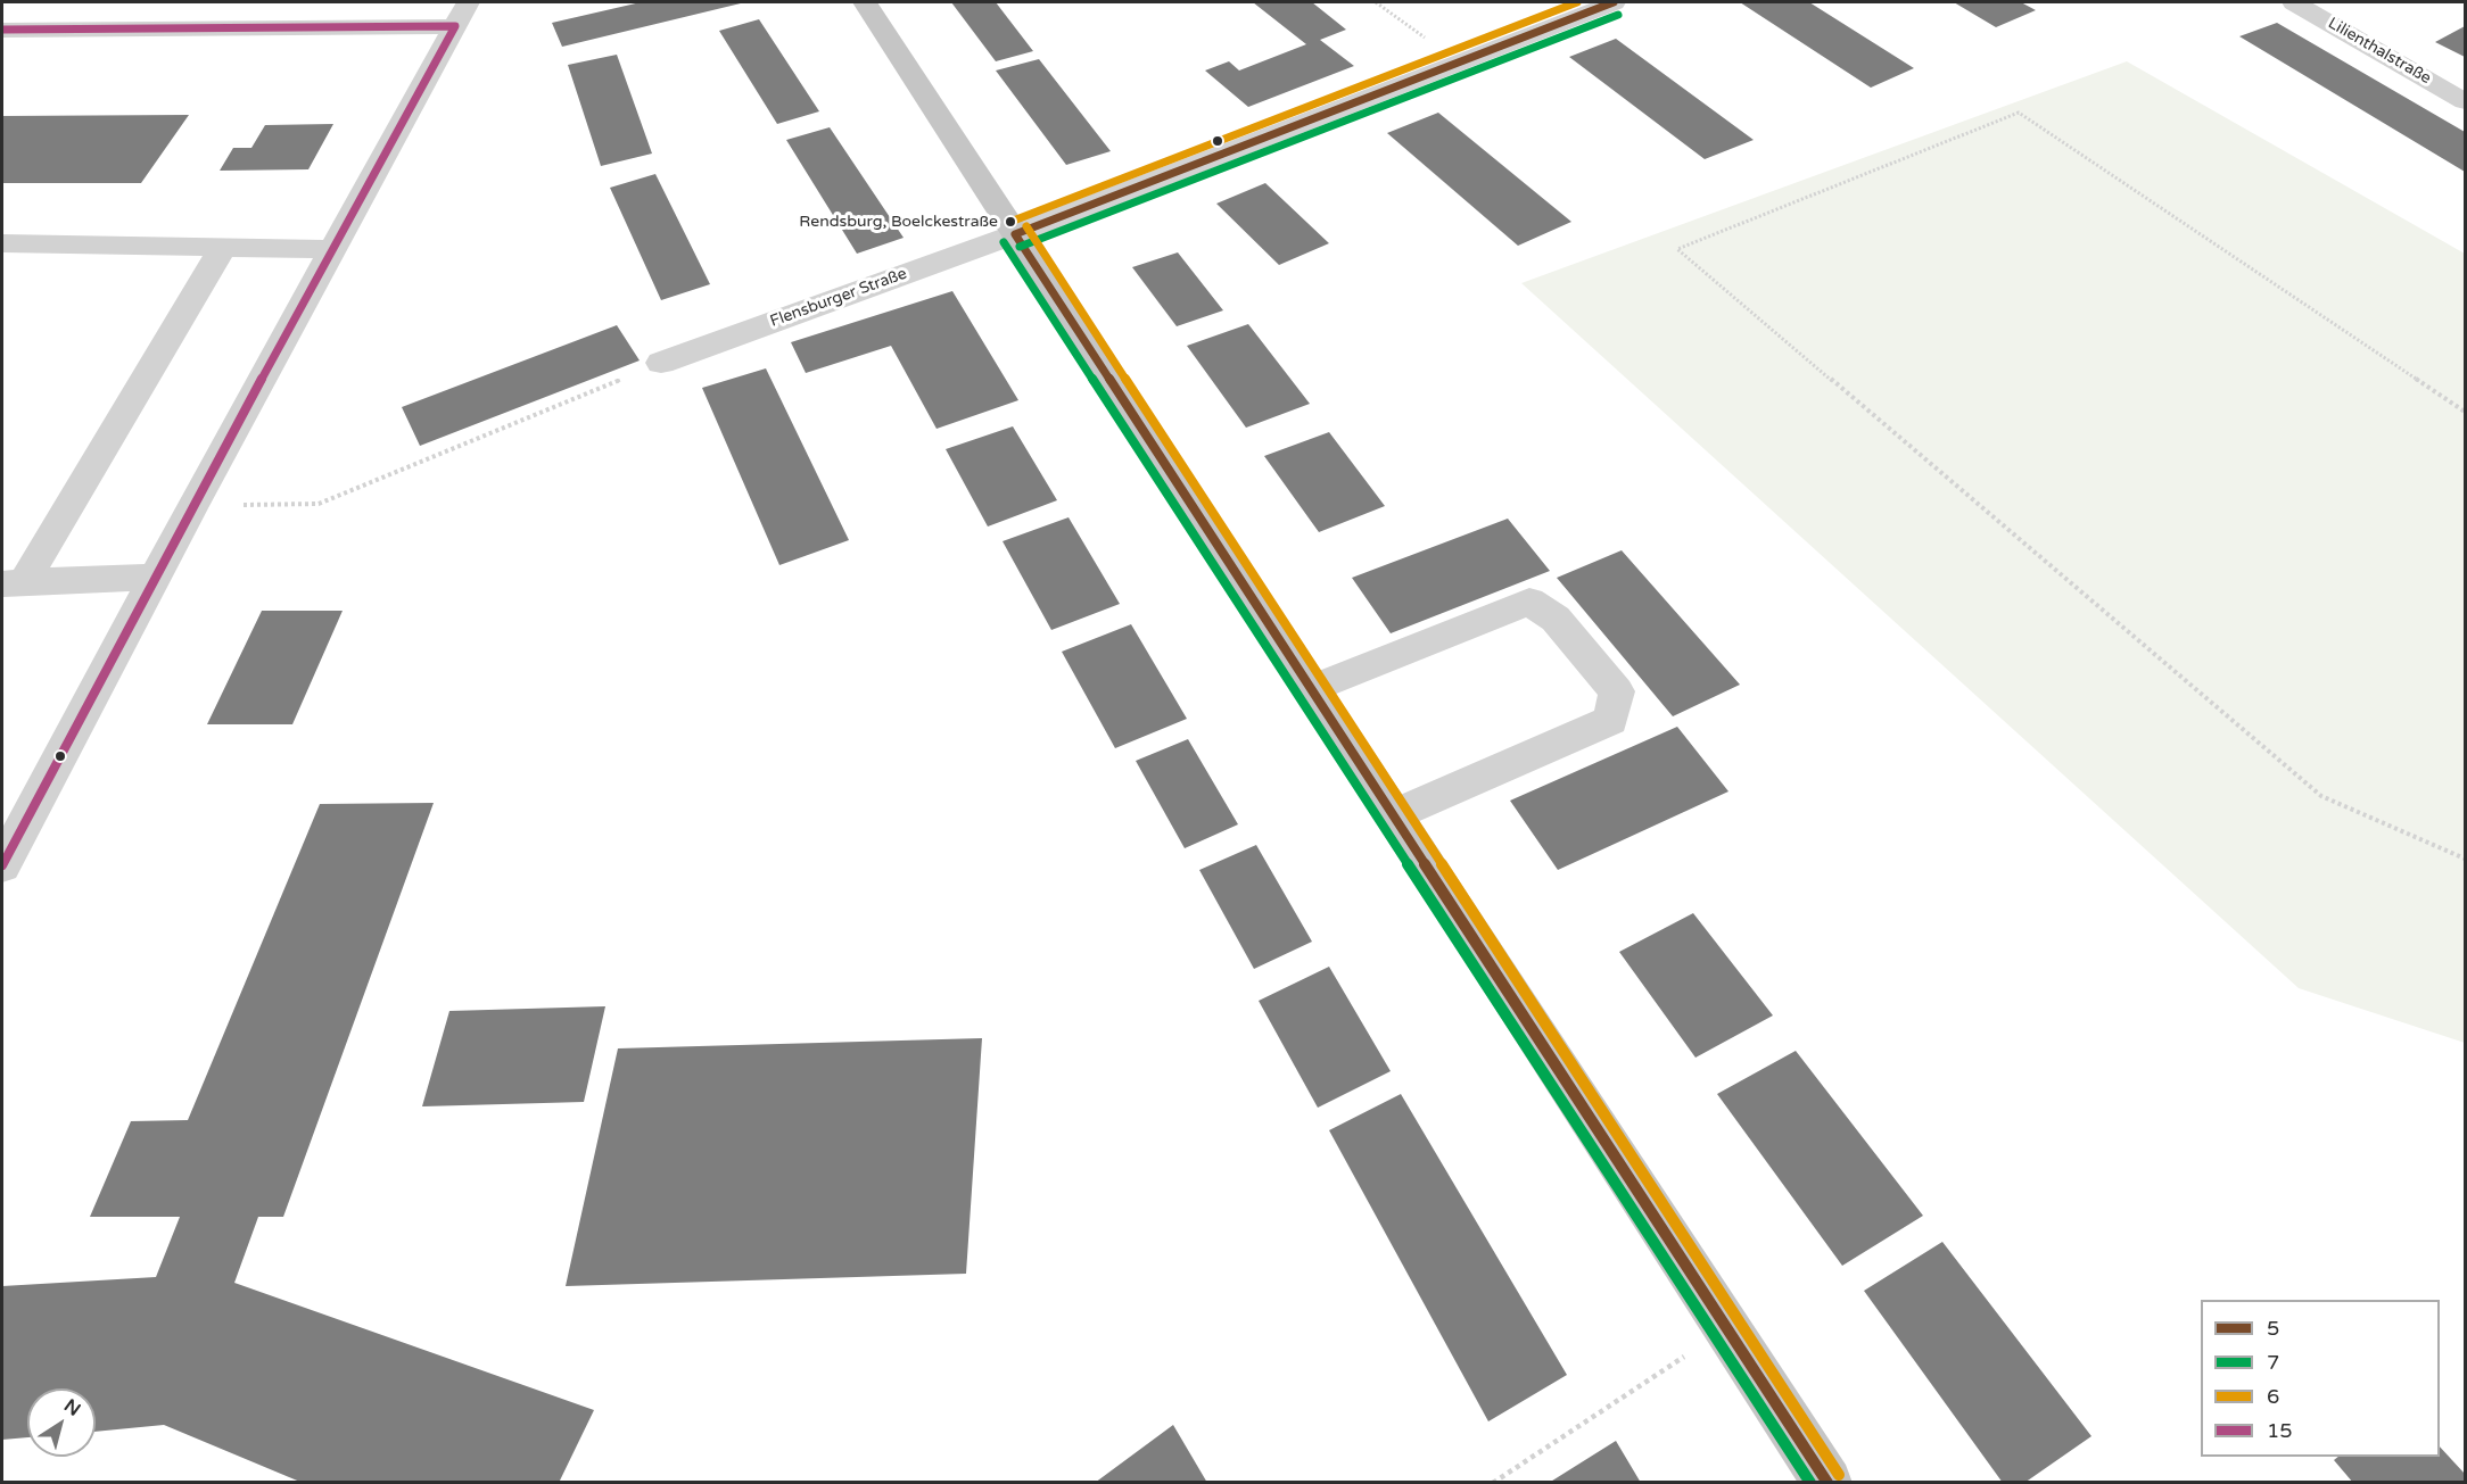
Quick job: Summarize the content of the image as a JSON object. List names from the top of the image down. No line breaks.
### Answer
{"streets":{"street":["Lilienthalstraße","Flensburger Straße"]},"places":["Rendsburg, Boelckestraße"],"lines":["transit line 5","transit line 6","transit line 7","transit line 15"],"legend":["5","7","6","15"],"north":"top right"}
